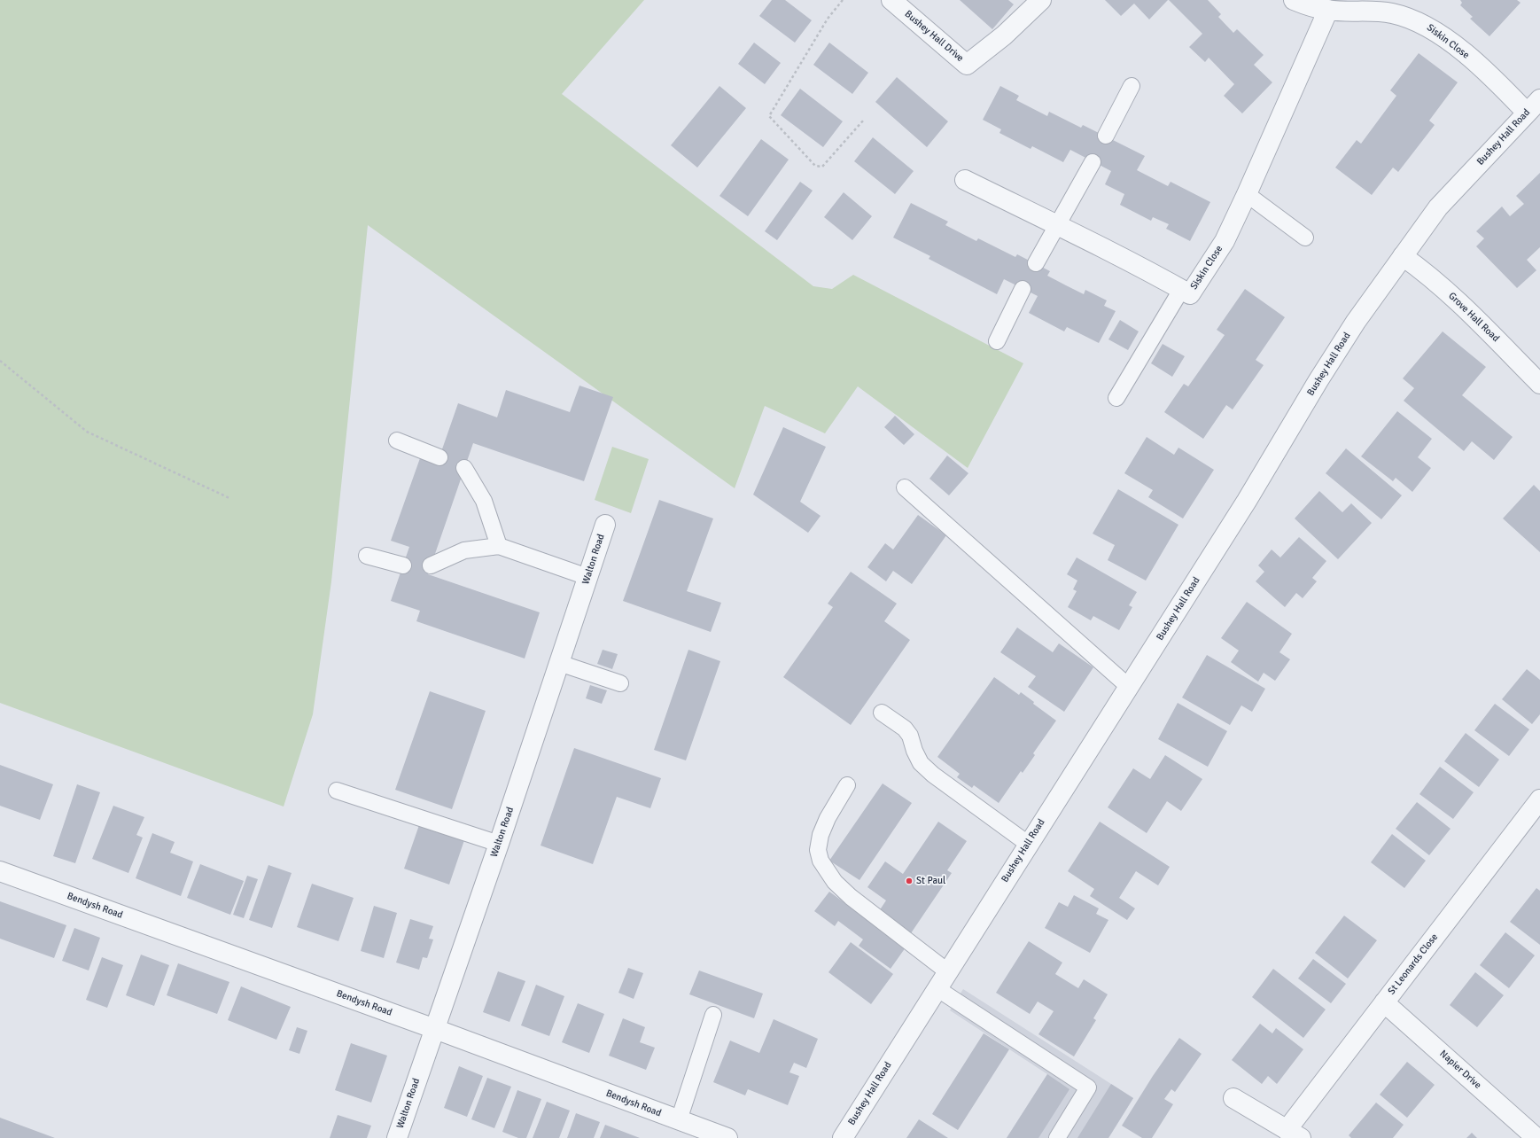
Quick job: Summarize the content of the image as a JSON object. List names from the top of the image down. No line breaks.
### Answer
{"streets":{"street":["Bushey Hall Drive","Siskin Close","Bushey Hall Road","Grove Hall Road","Walton Road","Bendysh Road","St Leonards Close","Napier Drive"]},"crossings":[["Siskin Close","Bushey Hall Road"],["Bushey Hall Road","Grove Hall Road"],["Walton Road","Bendysh Road"],["St Leonards Close","Napier Drive"]],"places":["St Paul"]}
